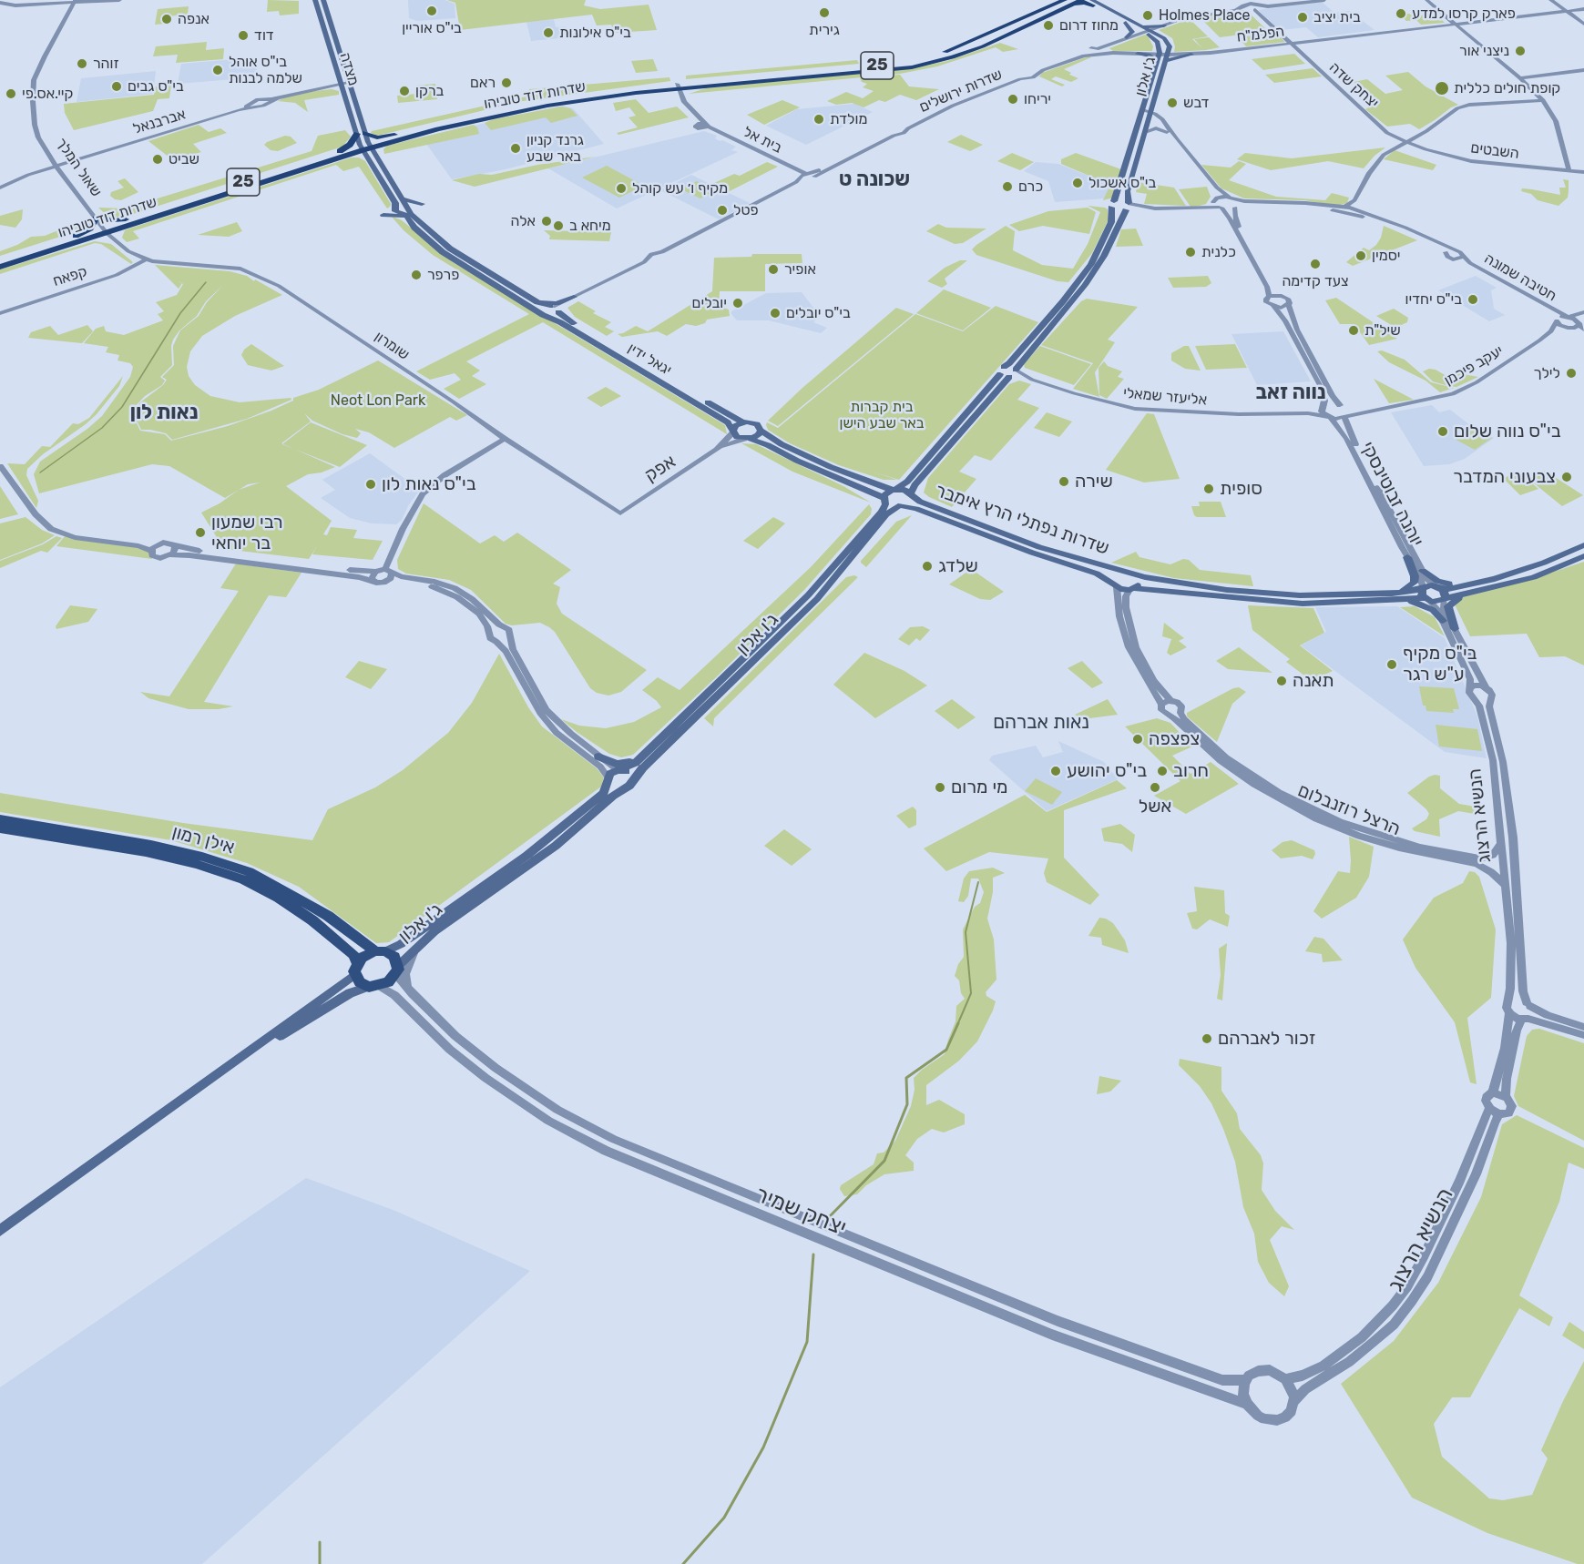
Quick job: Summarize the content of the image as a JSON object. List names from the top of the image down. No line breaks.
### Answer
{"streets":{"highway":["25","שדרות דוד טוביהו"],"main road":["מצדה","ג'ו אלון","יגאל ידין","שדרות נפתלי הרץ אימבר","אילן רמון"],"street":["הפלמ\"ח","יצחק שדה","שדרות ירושלים","אברבנאל","בית אל","השבטים","שאול המלך","קפאח","חטיבה שמונה","שומרון","יעקב פיכמן","אליעזר שמאלי","אפק","יוהנה זבוטינסקי","הרצל רוזנבלום","הנשיא הרצוג","יצחק שמיר"]},"crossings":[["הפלמ\"ח","יצחק שדה"],["מצדה","שדרות דוד טוביהו"],["מצדה","אברבנאל"],["מצדה","יגאל ידין"],["ג'ו אלון","שדרות ירושלים"],["ג'ו אלון","שדרות דוד טוביהו"],["ג'ו אלון","אליעזר שמאלי"],["ג'ו אלון","שדרות נפתלי הרץ אימבר"],["ג'ו אלון","אילן רמון"],["ג'ו אלון","יצחק שמיר"],["יצחק שדה","השבטים"],["שדרות ירושלים","בית אל"],["שדרות דוד טוביהו","בית אל"],["שדרות דוד טוביהו","שאול המלך"],["שדרות דוד טוביהו","יגאל ידין"],["אברבנאל","שאול המלך"],["שאול המלך","שומרון"],["קפאח","שומרון"],["חטיבה שמונה","יעקב פיכמן"],["שומרון","אפק"],["יגאל ידין","אפק"],["יעקב פיכמן","אליעזר שמאלי"],["יעקב פיכמן","יוהנה זבוטינסקי"],["אליעזר שמאלי","יוהנה זבוטינסקי"],["הרצל רוזנבלום","הנשיא הרצוג"],["הנשיא הרצוג","יצחק שמיר"],["אילן רמון","יצחק שמיר"]],"districts":["שכונה ט","נווה זאב","נאות לון","נאות אברהם"],"parks":["Neot Lon Park","בית קברות באר שבע הישן"],"places":["בי\"ס אוריין","גירית","פארק קרסו למדע","Holmes Place","בית יציב","אנפה","מחוז דרום","בי\"ס אילונות","דוד","ניצני אור","זוהר","בי\"ס אוהל שלמה לבנות","ראם","בי\"ס גבים","קופת חולים כללית","ברקן","קיי.אס.פי","יריחו","דבש","מולדת","גרנד קניון באר שבע","שביט","בי\"ס אשכול","כרם","מקיף ו׳ עש קוהל","פטל","אלה","מיחא ב","כלנית","יסמין","צעד קדימה","אופיר","פרפר","בי\"ס יחדיו","יובלים","בי\"ס יובלים","שיל\"ת","לילך","בי\"ס נווה שלום","צבעוני המדבר","שירה","בי\"ס נאות לון","סופית","רבי שמעון בר יוחאי","שלדג","בי\"ס מקיף ע\"ש רגר","תאנה","צפצפה","בי\"ס יהושע","חרוב","מי מרום","אשל","זכור לאברהם"]}
